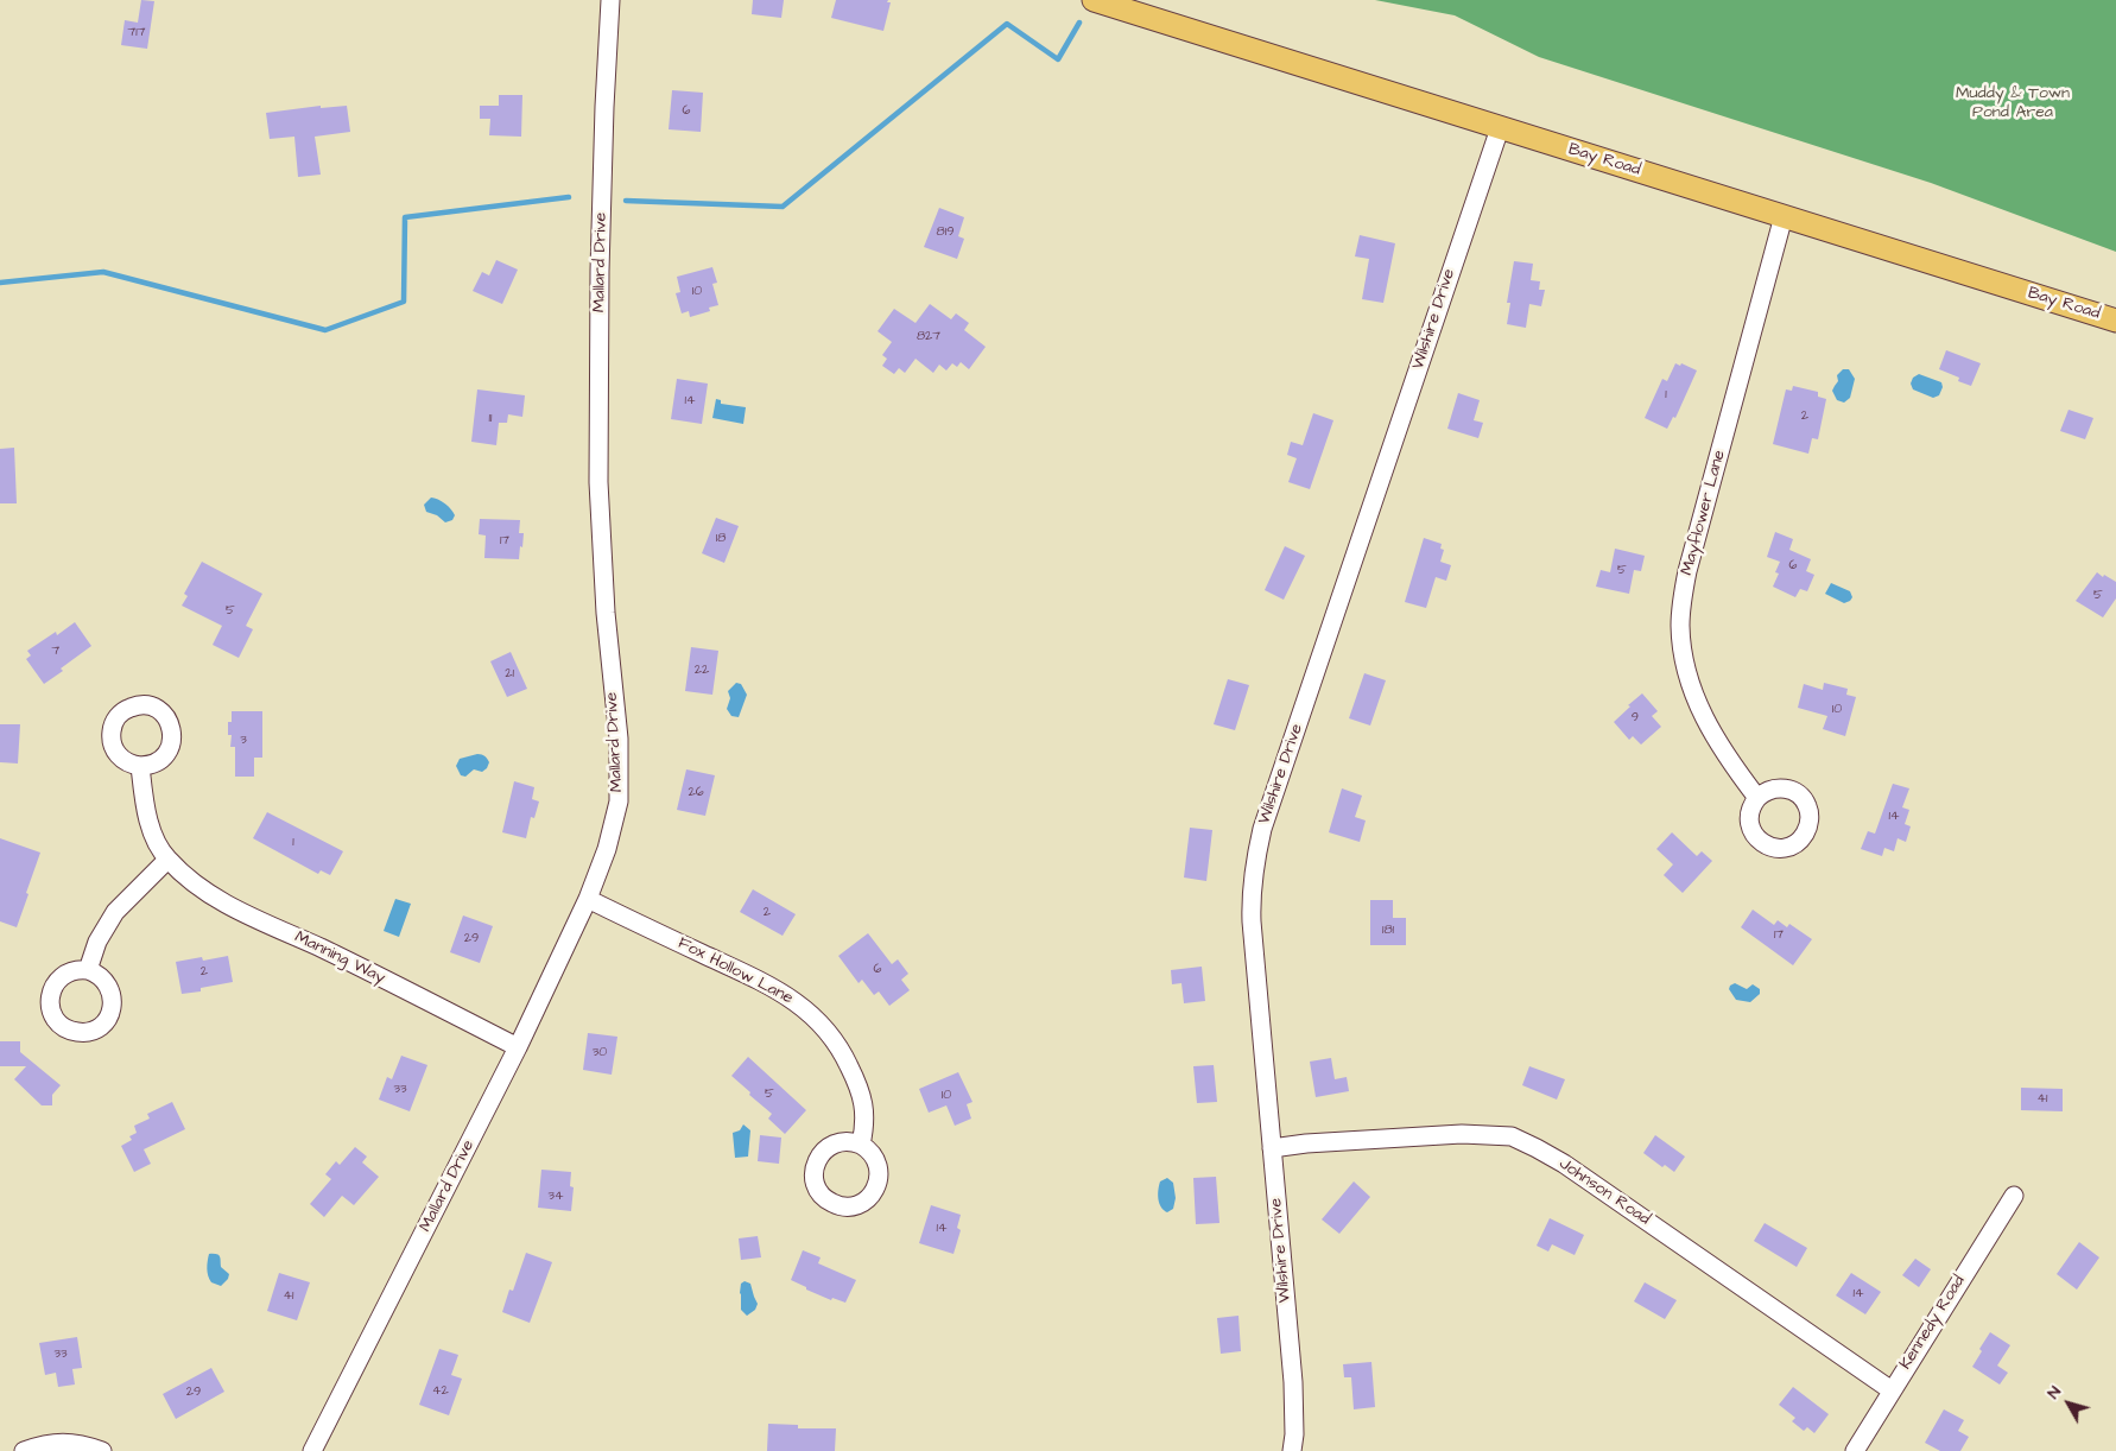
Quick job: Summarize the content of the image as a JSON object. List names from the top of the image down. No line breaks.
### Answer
{"streets":{"main road":["Bay Road"],"street":["Mallard Drive","Wilshire Drive","Mayflower Lane","Manning Way","Fox Hollow Lane","Johnson Road","Kennedy Road"]},"crossings":[["Bay Road","Wilshire Drive"],["Bay Road","Mayflower Lane"],["Mallard Drive","Manning Way"],["Mallard Drive","Fox Hollow Lane"],["Wilshire Drive","Johnson Road"],["Johnson Road","Kennedy Road"]],"parks":["Muddy & Town Pond Area"],"house_numbers":["717","6","819","10","827","1","14","2","11","18","17","6","5","5","5","7","22","21","10","9","3","26","14","1","2","181","17","29","6","2","30","33","5","10","41","34","14","14","41","33","42","29"],"north":"top left"}
